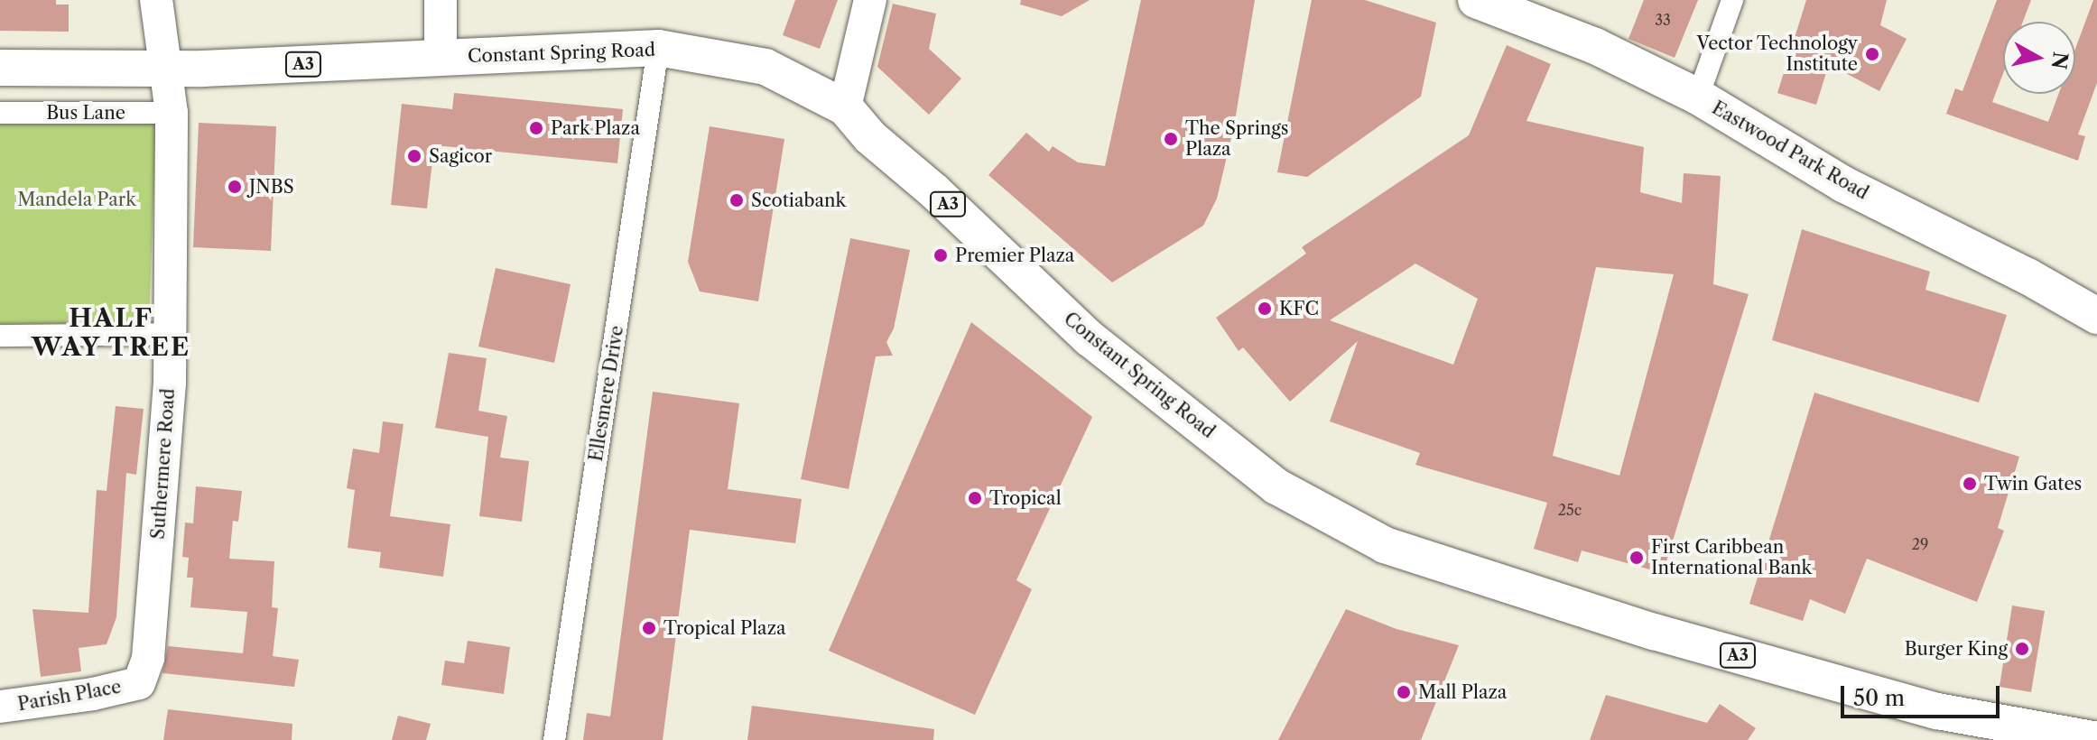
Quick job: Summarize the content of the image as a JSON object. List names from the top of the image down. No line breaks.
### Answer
{"streets":{"main road":["Constant Spring Road","A3","Eastwood Park Road","Suthermere Road","Parish Place"],"street":["Bus Lane","Ellesmere Drive"]},"crossings":[["Constant Spring Road","Ellesmere Drive"],["Constant Spring Road","Suthermere Road"],["Bus Lane","Suthermere Road"],["Suthermere Road","Parish Place"]],"districts":["HALF WAY TREE"],"parks":["Mandela Park"],"places":["Vector Technology Institute","Park Plaza","The Springs Plaza","Sagicor","JNBS","Scotiabank","Premier Plaza","KFC","Twin Gates","Tropical","First Caribbean International Bank","Tropical Plaza","Burger King","Mall Plaza"],"house_numbers":["33","25c","29"],"scale_bar":"50 m","north":"right"}
